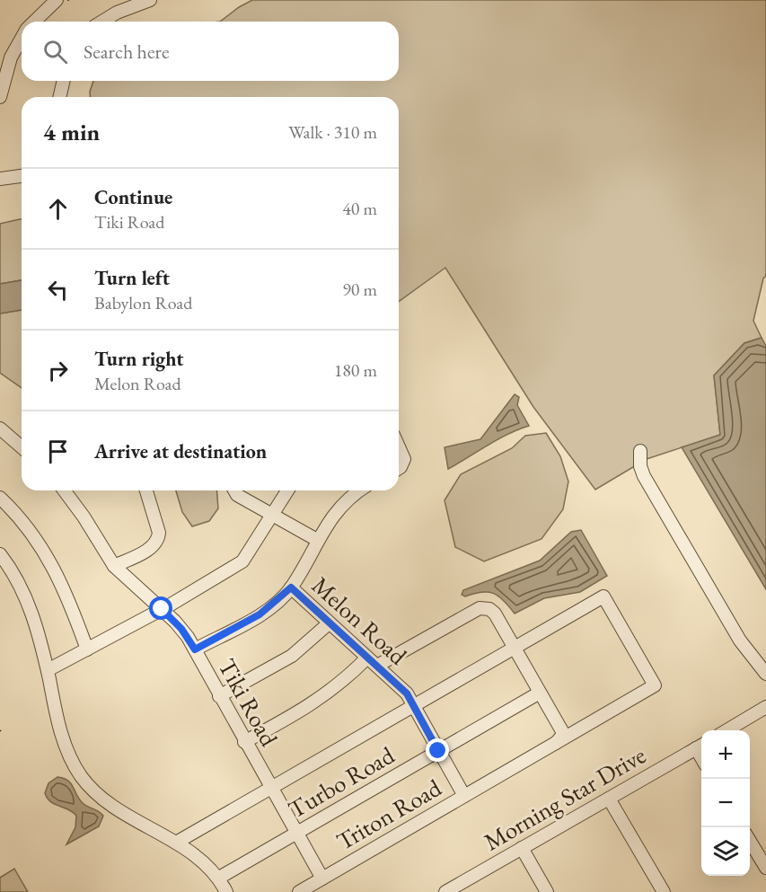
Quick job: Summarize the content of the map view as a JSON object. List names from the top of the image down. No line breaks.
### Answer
{"streets":{"street":["Melon Road","Tiki Road","Turbo Road","Morning Star Drive","Triton Road"]},"crossings":[["Melon Road","Turbo Road"],["Melon Road","Triton Road"],["Tiki Road","Turbo Road"],["Tiki Road","Triton Road"]],"page":{"search":"Search here","heading":["4 min","Walk · 310 m"],"list":[["Continue","Tiki Road","40 m"],["Turn left","Babylon Road","90 m"],["Turn right","Melon Road","180 m"],"Arrive at destination"],"map_buttons":["+","−"]}}
